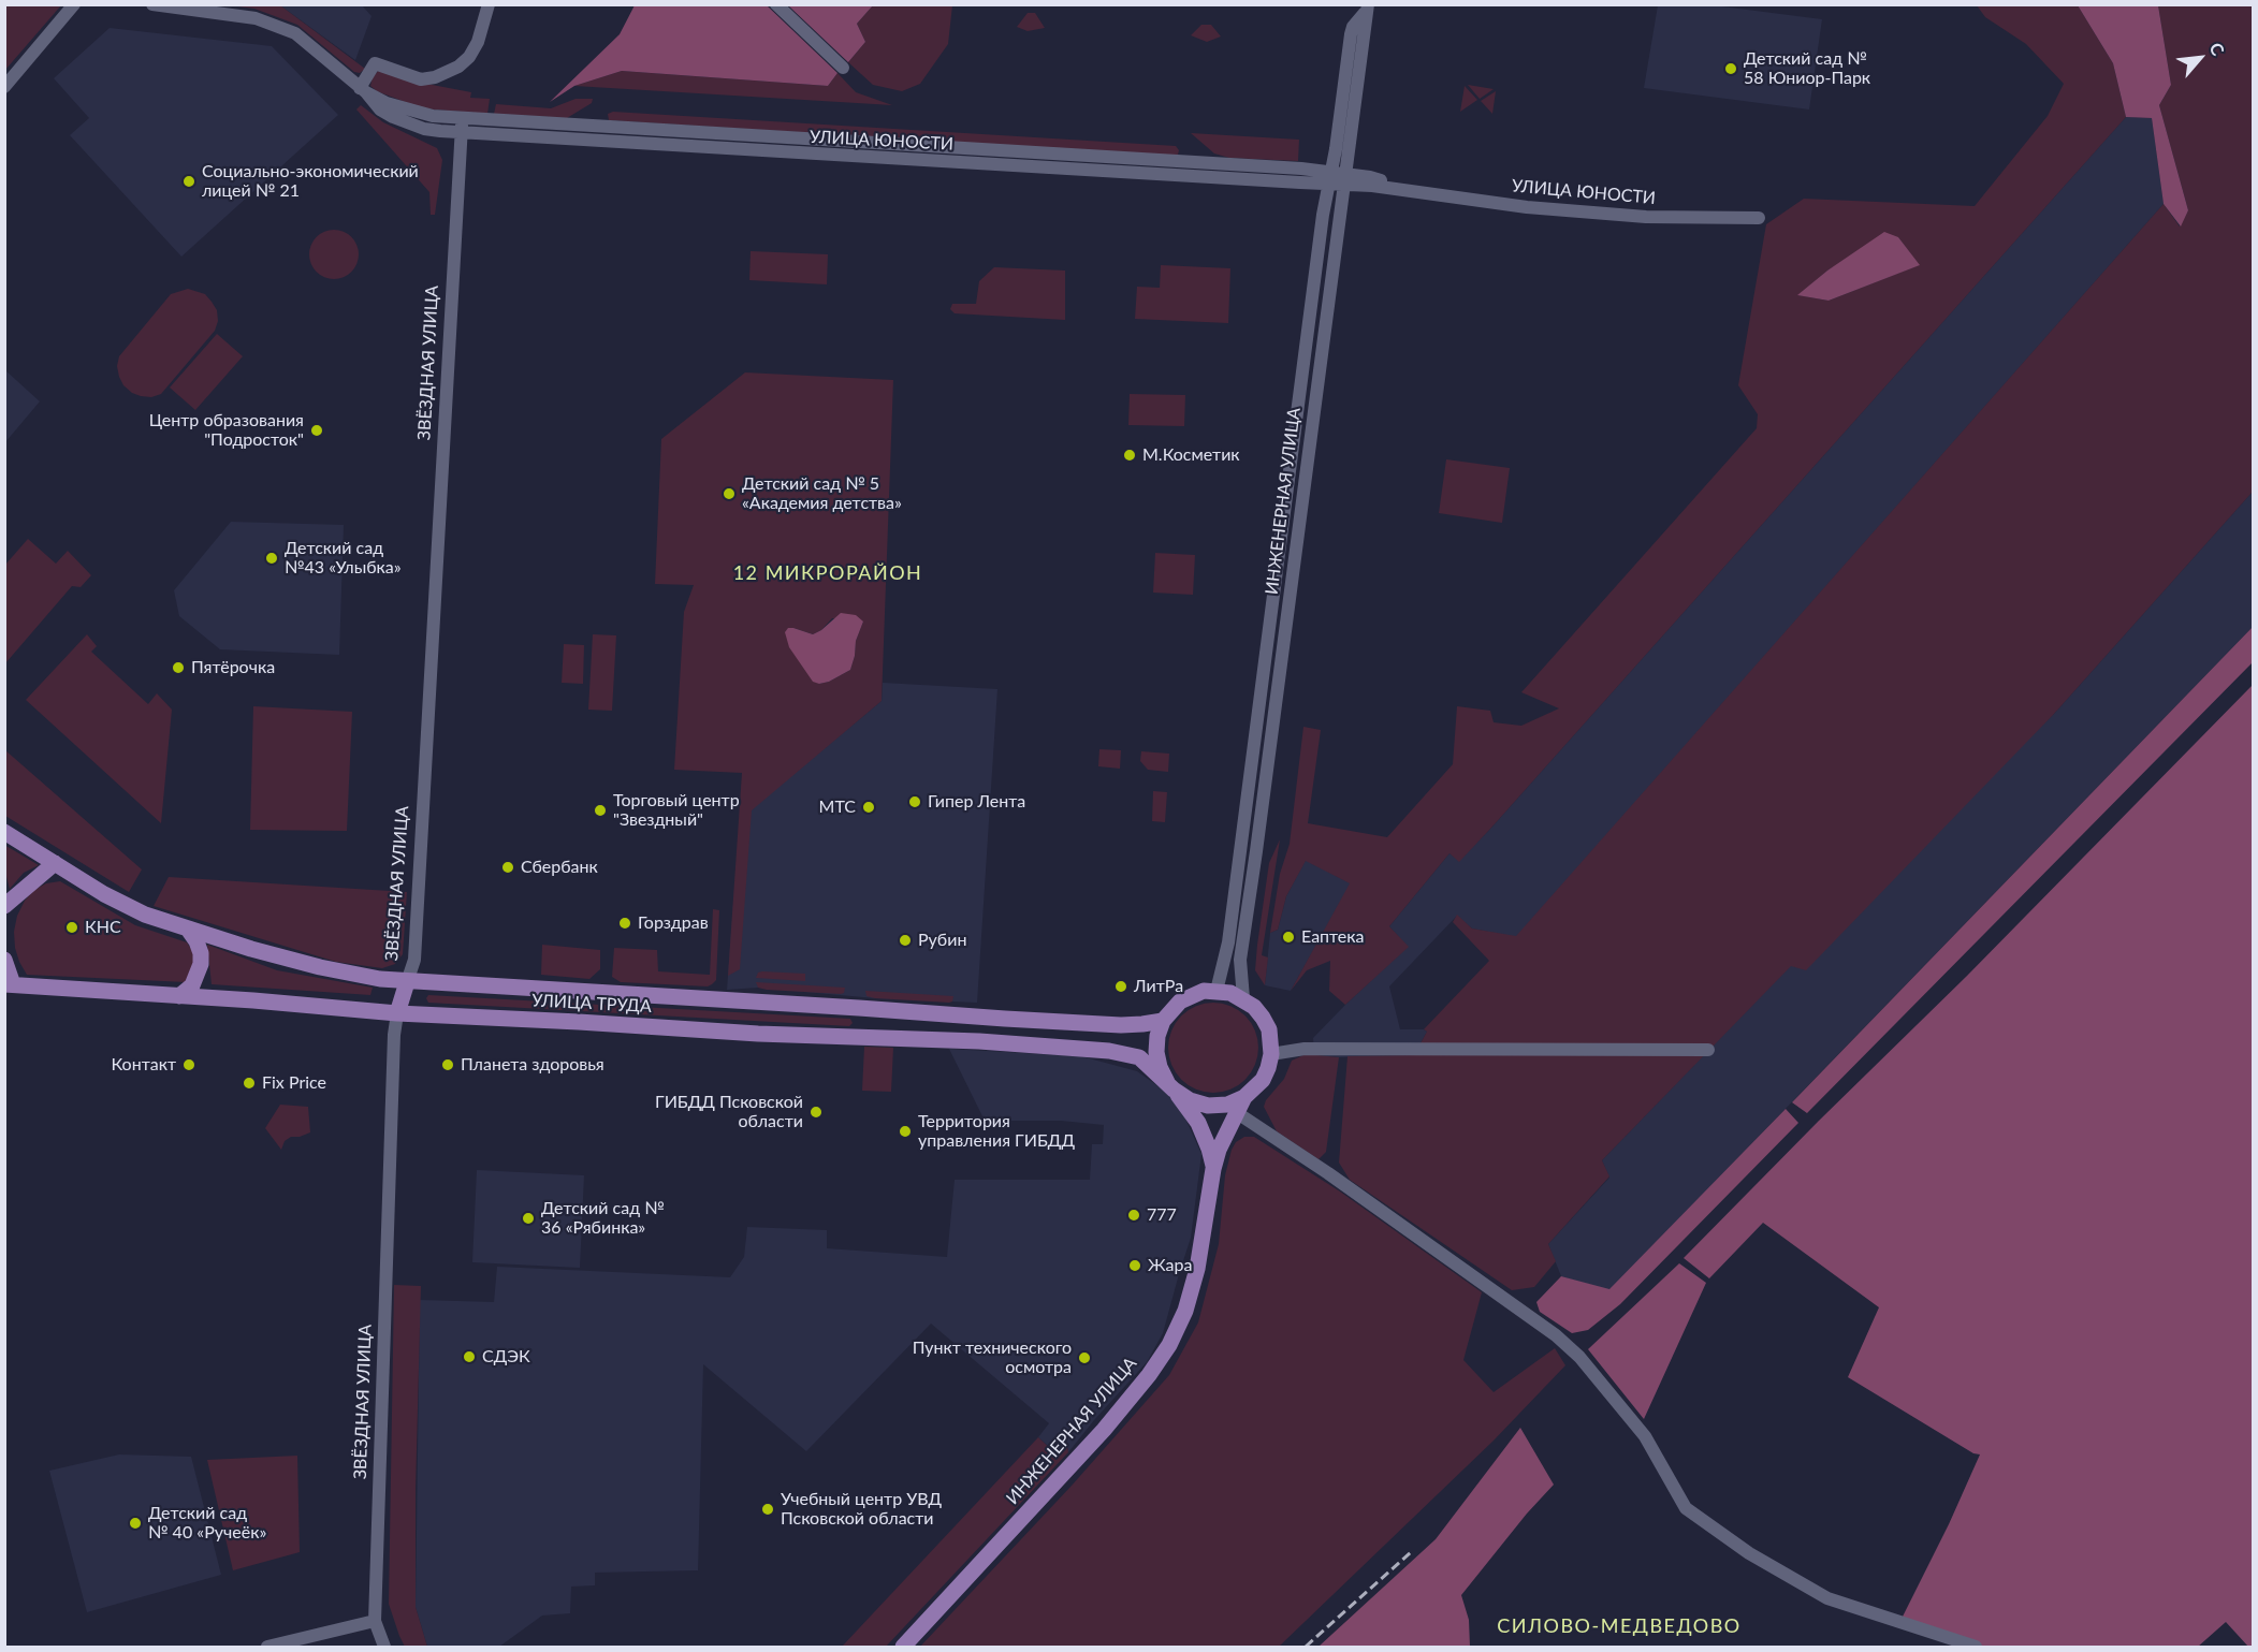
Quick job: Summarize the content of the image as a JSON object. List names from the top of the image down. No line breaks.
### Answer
{"streets":{"main road":["ЗВЁЗДНАЯ УЛИЦА","ИНЖЕНЕРНАЯ УЛИЦА","УЛИЦА ТРУДА"],"street":["УЛИЦА ЮНОСТИ"]},"crossings":[["УЛИЦА ЮНОСТИ","ЗВЁЗДНАЯ УЛИЦА"],["УЛИЦА ЮНОСТИ","ИНЖЕНЕРНАЯ УЛИЦА"],["ЗВЁЗДНАЯ УЛИЦА","УЛИЦА ТРУДА"],["ИНЖЕНЕРНАЯ УЛИЦА","УЛИЦА ТРУДА"]],"districts":["12 МИКРОРАЙОН","СИЛОВО-МЕДВЕДОВО"],"places":["Детский сад № 58 Юниор-Парк","Социально-экономический лицей № 21","Центр образования \"Подросток\"","М.Косметик","Детский сад № 5 «Академия детства»","Детский сад №43 «Улыбка»","Пятёрочка","Гипер Лента","МТС","Торговый центр \"Звездный\"","Сбербанк","Горздрав","КНС","Еаптека","Рубин","ЛитРа","Контакт","Планета здоровья","Fix Price","ГИБДД Псковской области","Территория управления ГИБДД","777","Детский сад № 36 «Рябинка»","Жара","СДЭК","Пункт технического осмотра","Учебный центр УВД Псковской области","Детский сад № 40 «Ручеёк»"],"north":"top right"}
